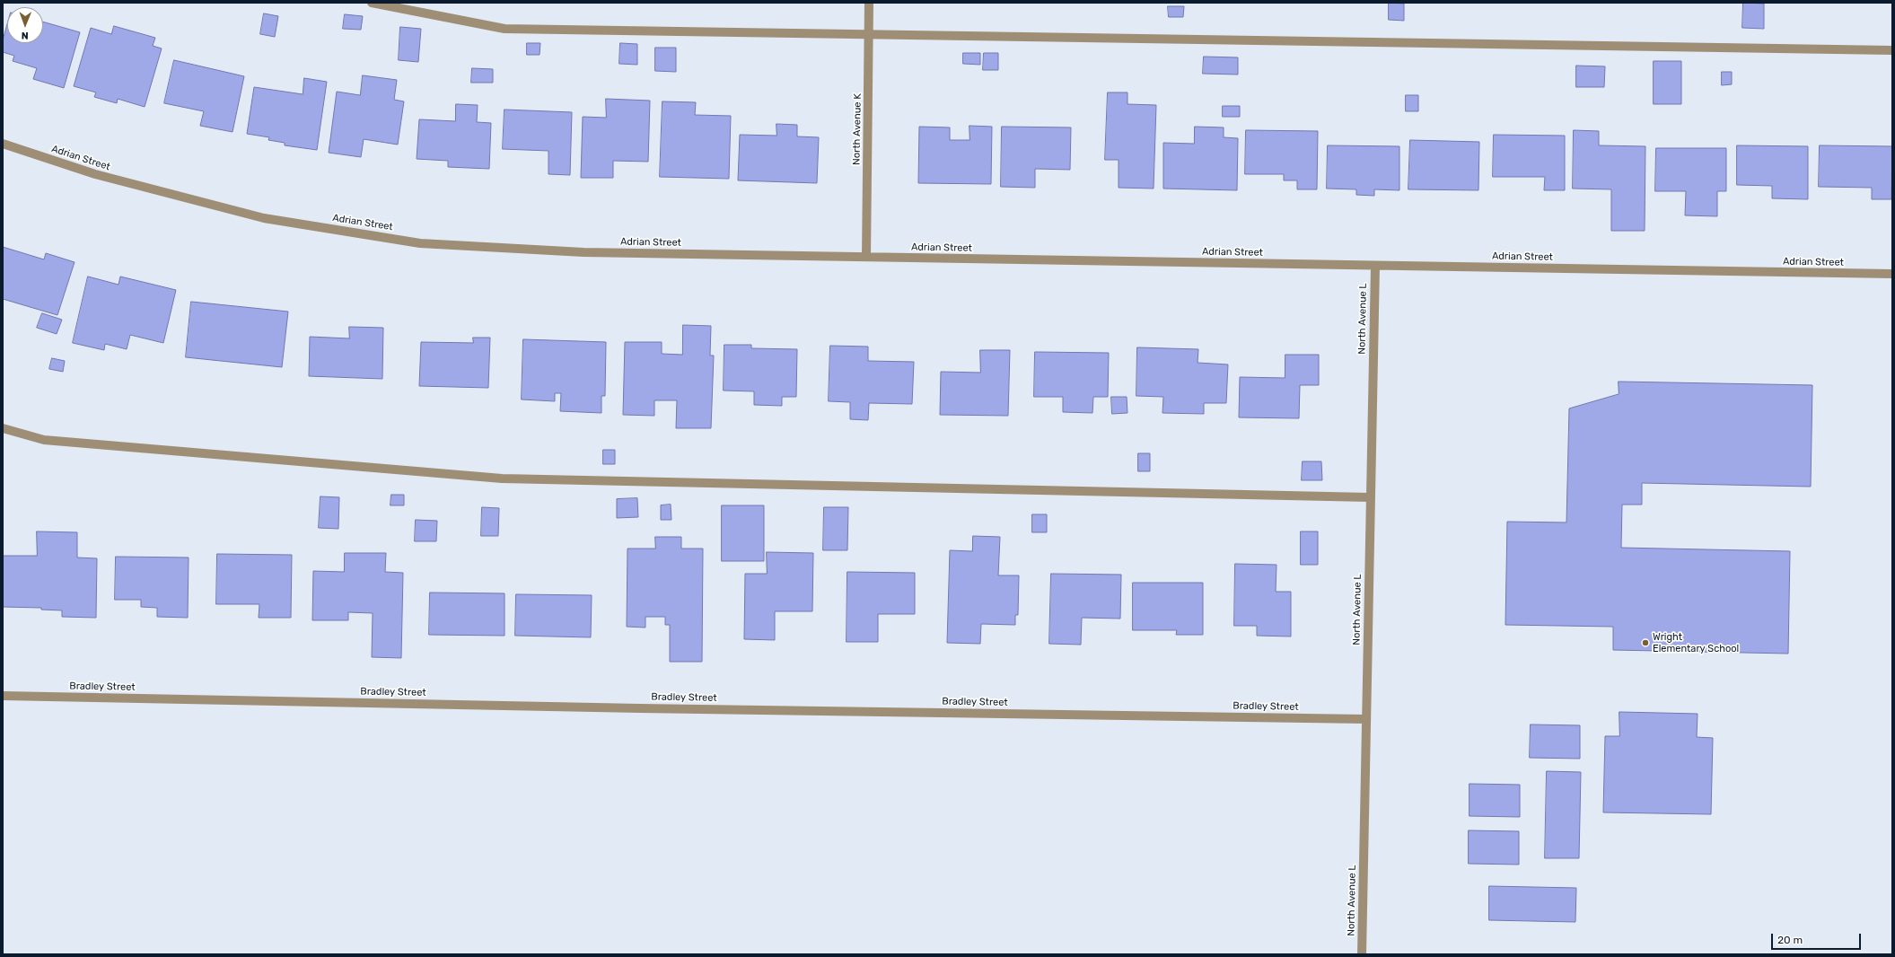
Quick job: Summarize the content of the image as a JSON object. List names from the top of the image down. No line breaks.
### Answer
{"streets":{"street":["North Avenue K","Adrian Street","North Avenue L","Bradley Street"]},"crossings":[["North Avenue K","Adrian Street"],["Adrian Street","North Avenue L"],["North Avenue L","Bradley Street"]],"places":["Wright Elementary School"],"scale_bar":"20 m","north":"bottom"}
